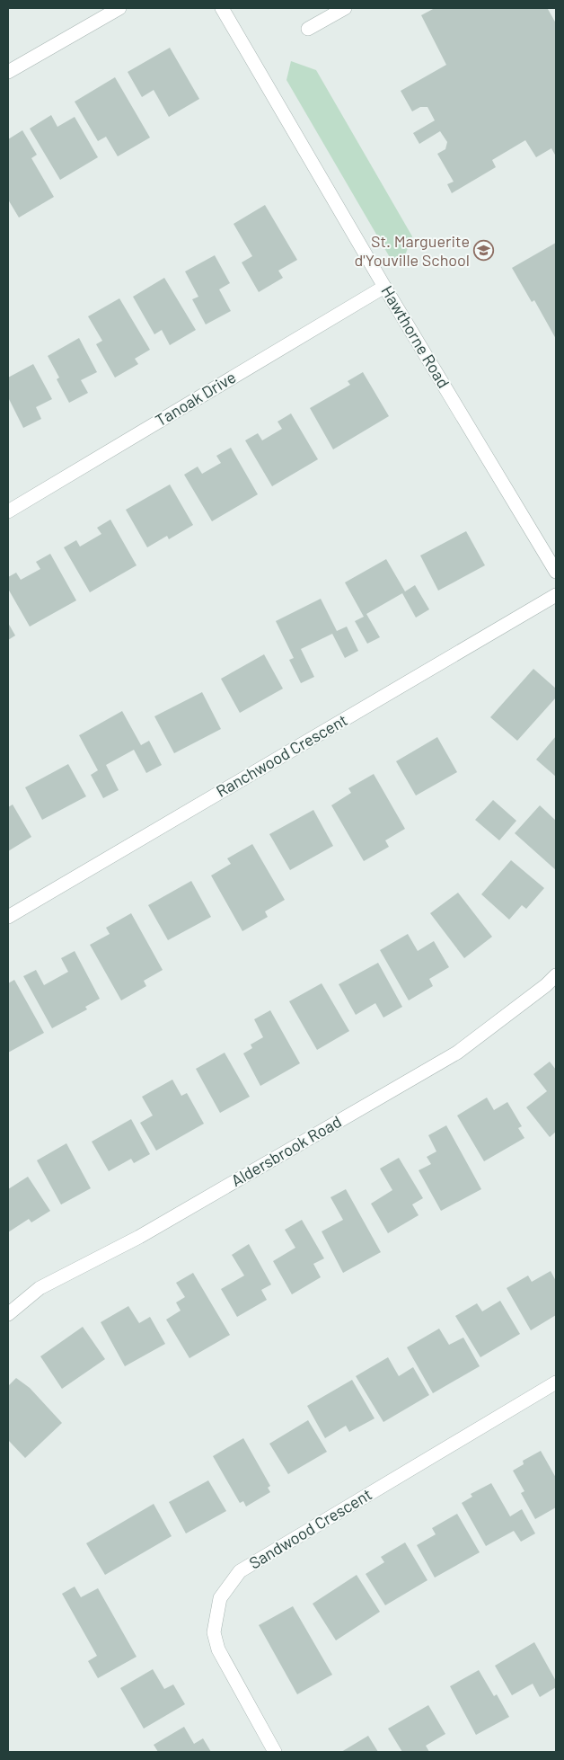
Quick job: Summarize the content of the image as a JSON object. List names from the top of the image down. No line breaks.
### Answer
{"streets":{"street":["Hawthorne Road","Tanoak Drive","Ranchwood Crescent","Aldersbrook Road","Sandwood Crescent"]},"crossings":[["Hawthorne Road","Tanoak Drive"]],"places":{"school or university":["St. Marguerite d'Youville School"]}}
